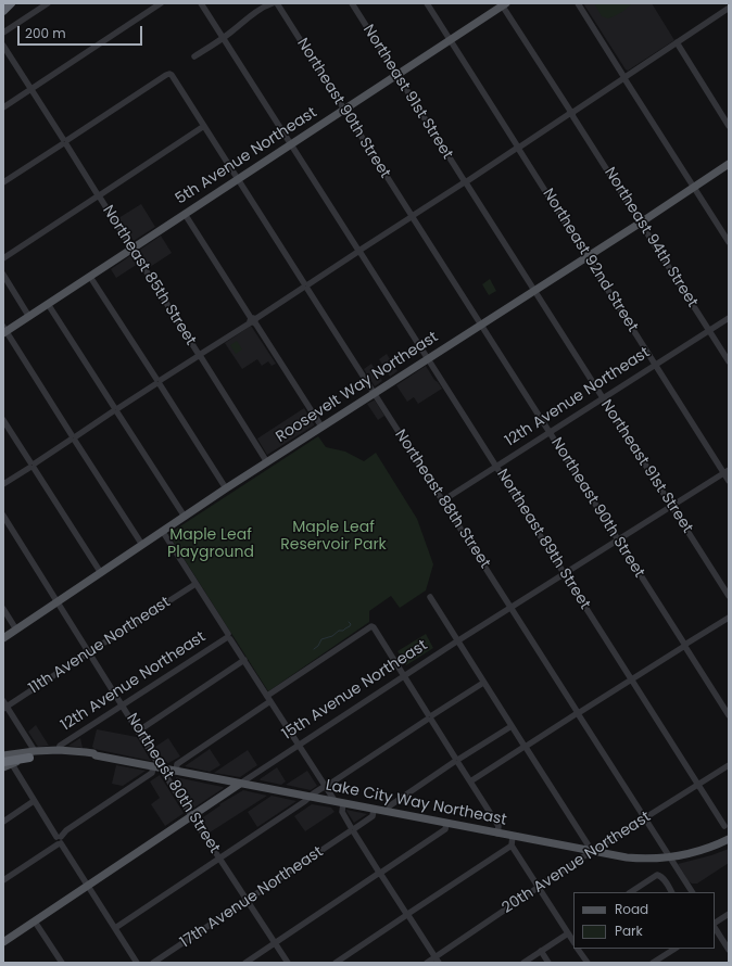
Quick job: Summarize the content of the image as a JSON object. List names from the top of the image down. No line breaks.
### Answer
{"streets":{"main road":["5th Avenue Northeast","Roosevelt Way Northeast","15th Avenue Northeast","Lake City Way Northeast"],"street":["Northeast 91st Street","Northeast 90th Street","Northeast 94th Street","Northeast 92nd Street","Northeast 85th Street","12th Avenue Northeast","Northeast 88th Street","Northeast 89th Street","11th Avenue Northeast","Northeast 80th Street","20th Avenue Northeast","17th Avenue Northeast"]},"crossings":[["Northeast 91st Street","5th Avenue Northeast"],["Northeast 91st Street","Roosevelt Way Northeast"],["Northeast 91st Street","12th Avenue Northeast"],["Northeast 91st Street","15th Avenue Northeast"],["Northeast 90th Street","5th Avenue Northeast"],["Northeast 90th Street","Roosevelt Way Northeast"],["Northeast 90th Street","12th Avenue Northeast"],["Northeast 90th Street","15th Avenue Northeast"],["5th Avenue Northeast","Northeast 94th Street"],["5th Avenue Northeast","Northeast 92nd Street"],["5th Avenue Northeast","Northeast 85th Street"],["5th Avenue Northeast","Northeast 88th Street"],["5th Avenue Northeast","Northeast 89th Street"],["Northeast 94th Street","Roosevelt Way Northeast"],["Northeast 94th Street","12th Avenue Northeast"],["Northeast 92nd Street","Roosevelt Way Northeast"],["Northeast 92nd Street","12th Avenue Northeast"],["Northeast 92nd Street","15th Avenue Northeast"],["Northeast 85th Street","Roosevelt Way Northeast"],["Northeast 85th Street","Northeast 88th Street"],["Roosevelt Way Northeast","Northeast 88th Street"],["Roosevelt Way Northeast","Northeast 89th Street"],["Roosevelt Way Northeast","Northeast 80th Street"],["12th Avenue Northeast","Northeast 88th Street"],["12th Avenue Northeast","Northeast 89th Street"],["12th Avenue Northeast","Northeast 80th Street"],["12th Avenue Northeast","Lake City Way Northeast"],["Northeast 88th Street","15th Avenue Northeast"],["Northeast 88th Street","Lake City Way Northeast"],["Northeast 88th Street","20th Avenue Northeast"],["Northeast 89th Street","15th Avenue Northeast"],["Northeast 89th Street","20th Avenue Northeast"],["11th Avenue Northeast","Northeast 80th Street"],["15th Avenue Northeast","Northeast 80th Street"],["15th Avenue Northeast","Lake City Way Northeast"],["Northeast 80th Street","Lake City Way Northeast"],["Northeast 80th Street","17th Avenue Northeast"],["Lake City Way Northeast","20th Avenue Northeast"],["Lake City Way Northeast","17th Avenue Northeast"]],"parks":["Maple Leaf Reservoir Park","Maple Leaf Playground"],"legend":["Road","Park"],"scale_bar":"200 m"}
